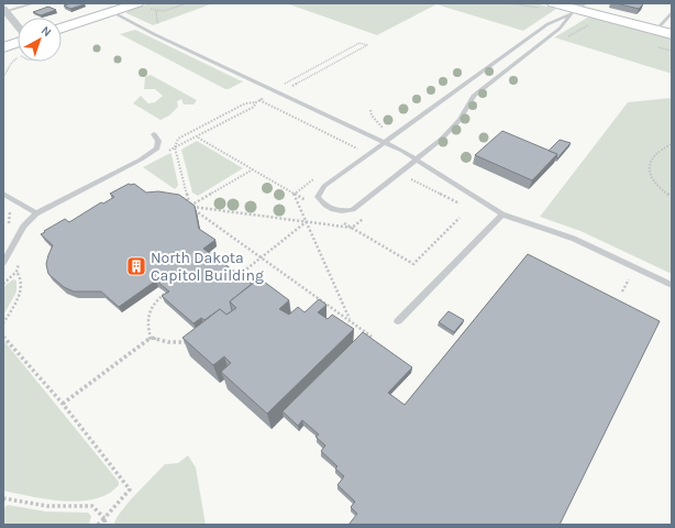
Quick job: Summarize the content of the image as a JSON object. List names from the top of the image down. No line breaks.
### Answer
{"places":{"building":["North Dakota Capitol Building"]},"north":"top right"}
